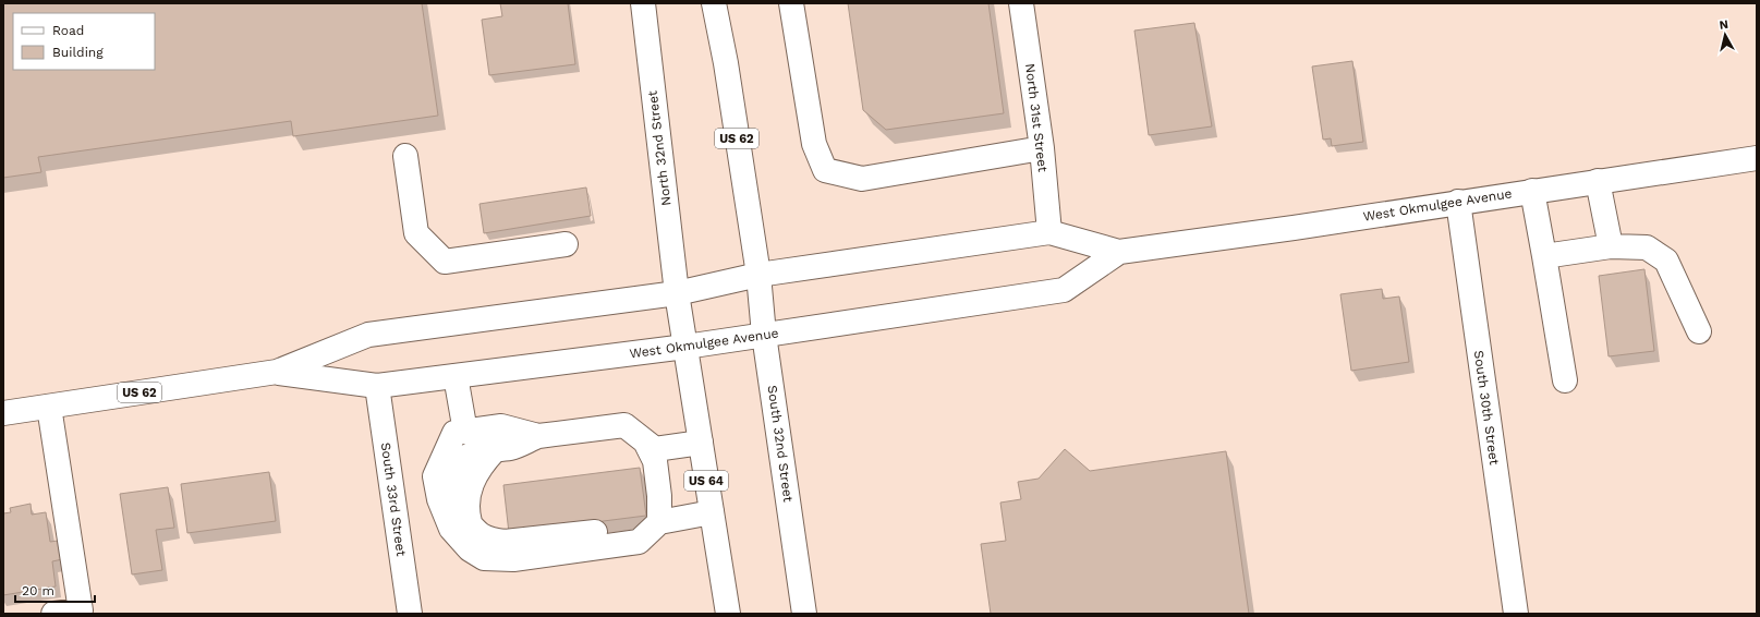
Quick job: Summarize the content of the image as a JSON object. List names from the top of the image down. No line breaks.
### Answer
{"streets":{"main road":["North 31st Street","US 62","North 32nd Street","West Okmulgee Avenue","South 30th Street","South 32nd Street","US 64","South 33rd Street"]},"crossings":[["North 31st Street","West Okmulgee Avenue"],["US 62","West Okmulgee Avenue"],["US 62","South 32nd Street"],["North 32nd Street","West Okmulgee Avenue"],["North 32nd Street","US 64"],["West Okmulgee Avenue","South 30th Street"],["West Okmulgee Avenue","South 32nd Street"],["West Okmulgee Avenue","US 64"],["West Okmulgee Avenue","South 33rd Street"]],"legend":["Road","Building"],"scale_bar":"20 m","north":"top"}
